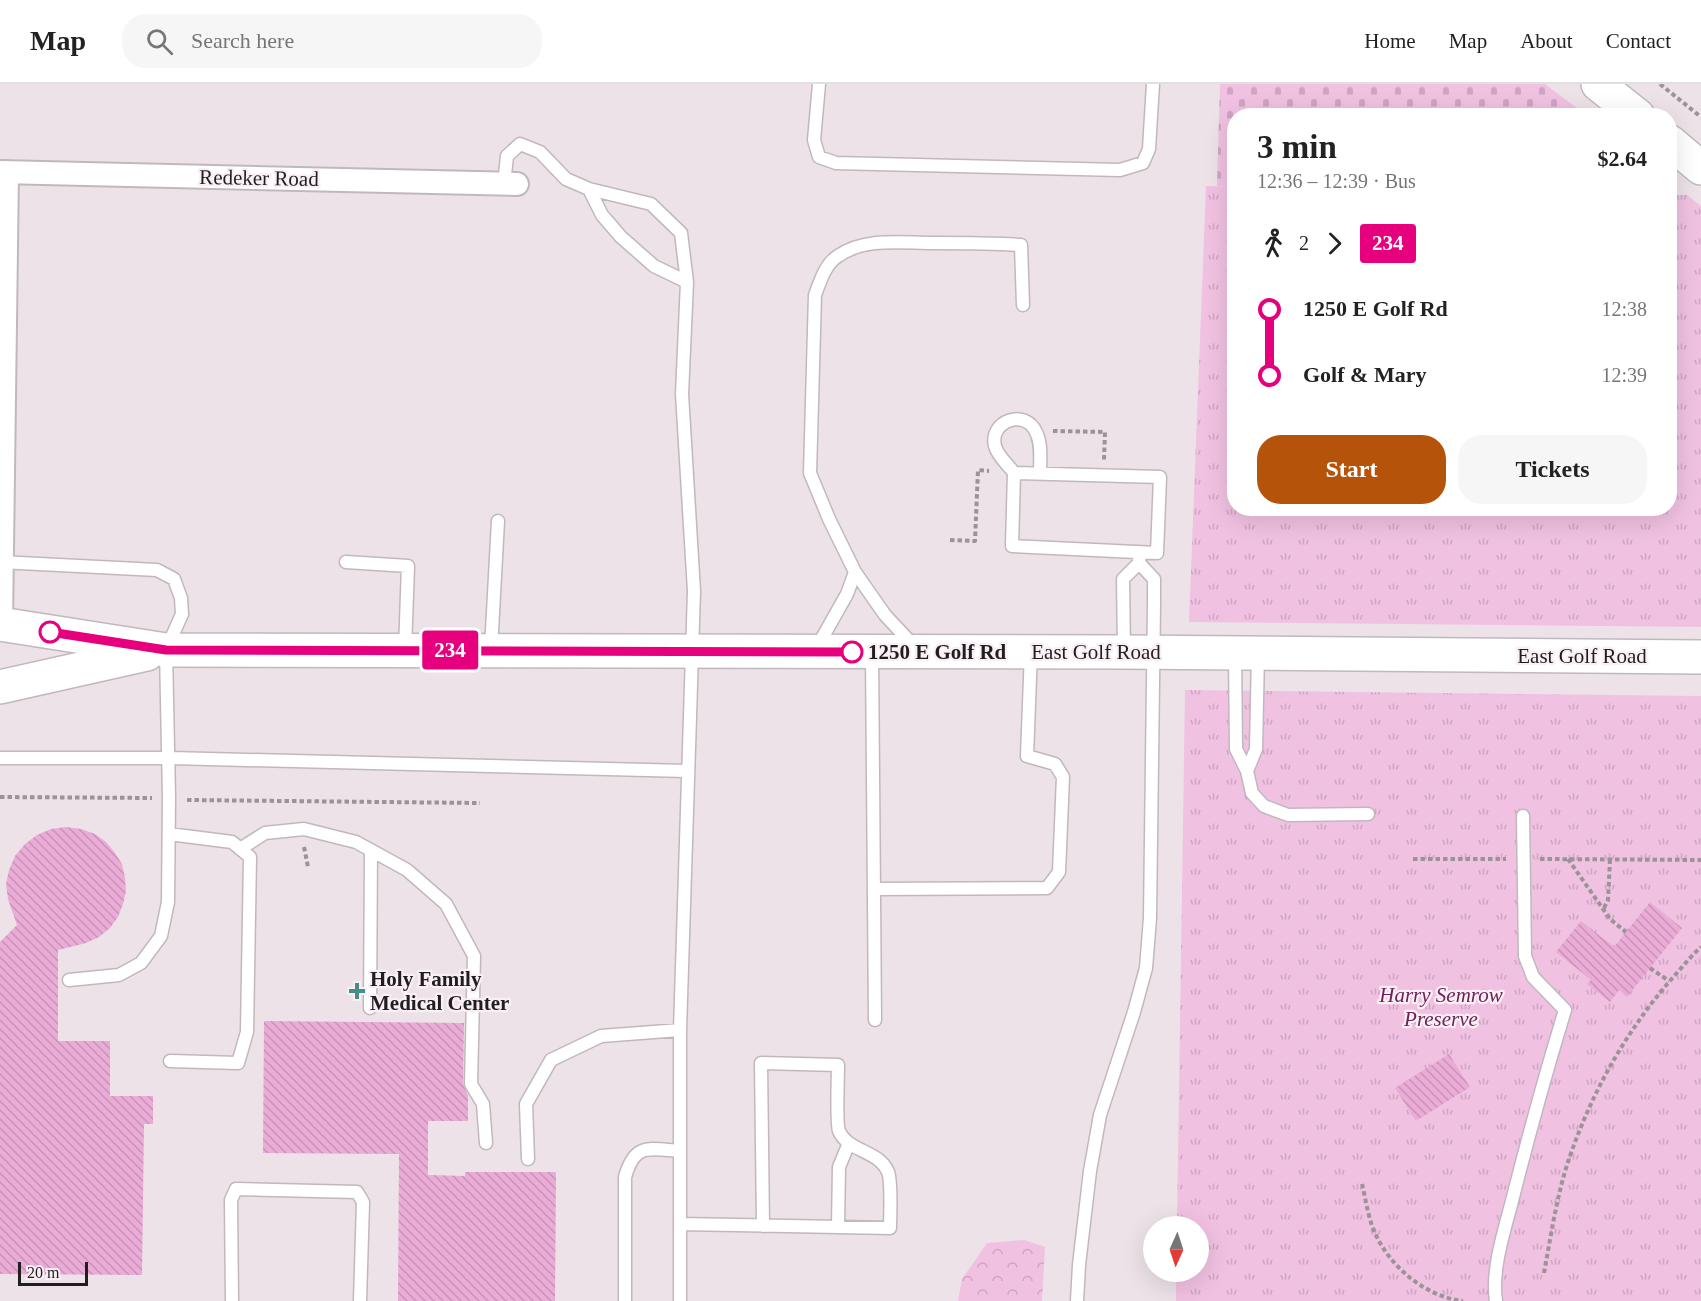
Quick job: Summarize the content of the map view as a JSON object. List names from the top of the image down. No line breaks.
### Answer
{"streets":{"main road":["East Golf Road"],"street":["Redeker Road"]},"parks":["Harry Semrow Preserve"],"places":{"other":["1250 E Golf Rd"],"health":["Holy Family Medical Center"]},"lines":["bus line 234"],"scale_bar":"20 m","north":"bottom","page":{"header":"Map","search":"Search here","nav":["Home","Map","About","Contact"],"on_map":"234","heading":["3 min","12:36 – 12:39 · Bus","$2.64"],"legs":["2","234"],"list":[{"name":"1250 E Golf Rd","value":"12:38"},{"name":"Golf & Mary","value":"12:39"}],"buttons":["Start","Tickets"],"scale":"20 m"}}
